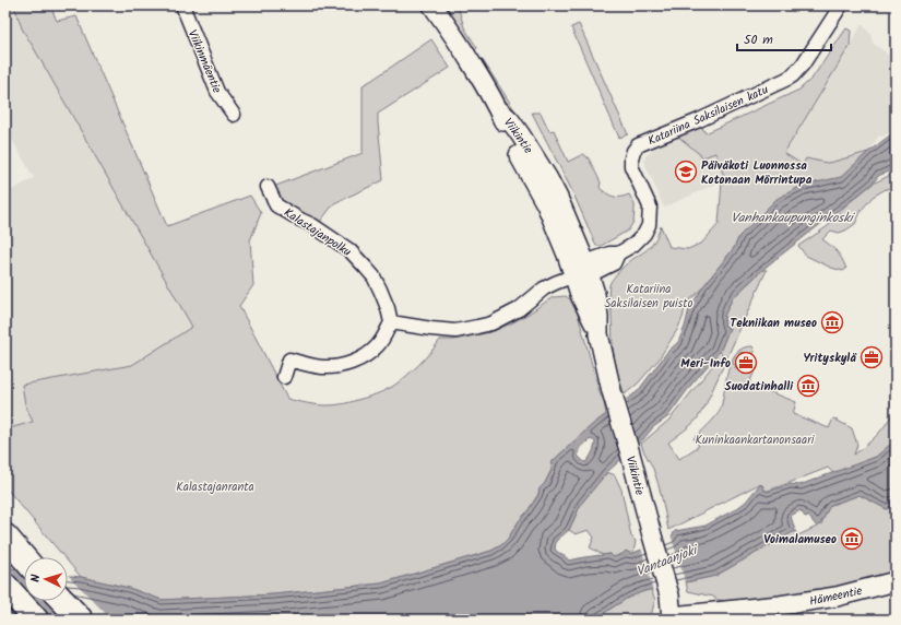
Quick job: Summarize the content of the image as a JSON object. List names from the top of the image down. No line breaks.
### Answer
{"streets":{"main road":["Viikintie","Hämeentie"],"street":["Viikinmäentie","Katariina Saksilaisen katu","Kalastajanpolku"]},"crossings":[["Katariina Saksilaisen katu","Viikintie"],["Viikintie","Hämeentie"]],"water":["Vanhankaupunginkoski","Vantaanjoki"],"parks":["Katariina Saksilaisen puisto","Kuninkaankartanonsaari","Kalastajanranta"],"places":{"school or university":["Päiväkoti Luonnossa Kotonaan Mörrintupa"],"museum":["Tekniikan museo","Suodatinhalli","Voimalamuseo"],"office":["Yrityskylä","Meri-Info"]},"scale_bar":"50 m","north":"left"}
